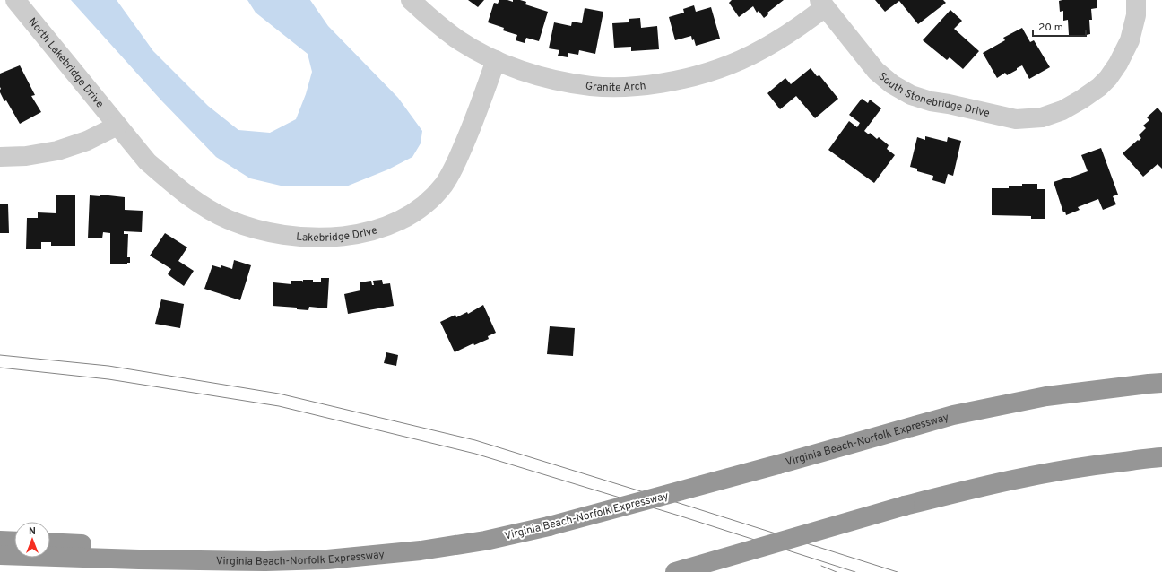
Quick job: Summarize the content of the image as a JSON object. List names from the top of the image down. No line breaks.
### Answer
{"streets":{"highway":["Virginia Beach-Norfolk Expressway"],"street":["North Lakebridge Drive","Granite Arch","South Stonebridge Drive","Lakebridge Drive"]},"crossings":[["North Lakebridge Drive","Lakebridge Drive"],["Granite Arch","South Stonebridge Drive"],["Granite Arch","Lakebridge Drive"]],"scale_bar":"20 m","north":"top"}
